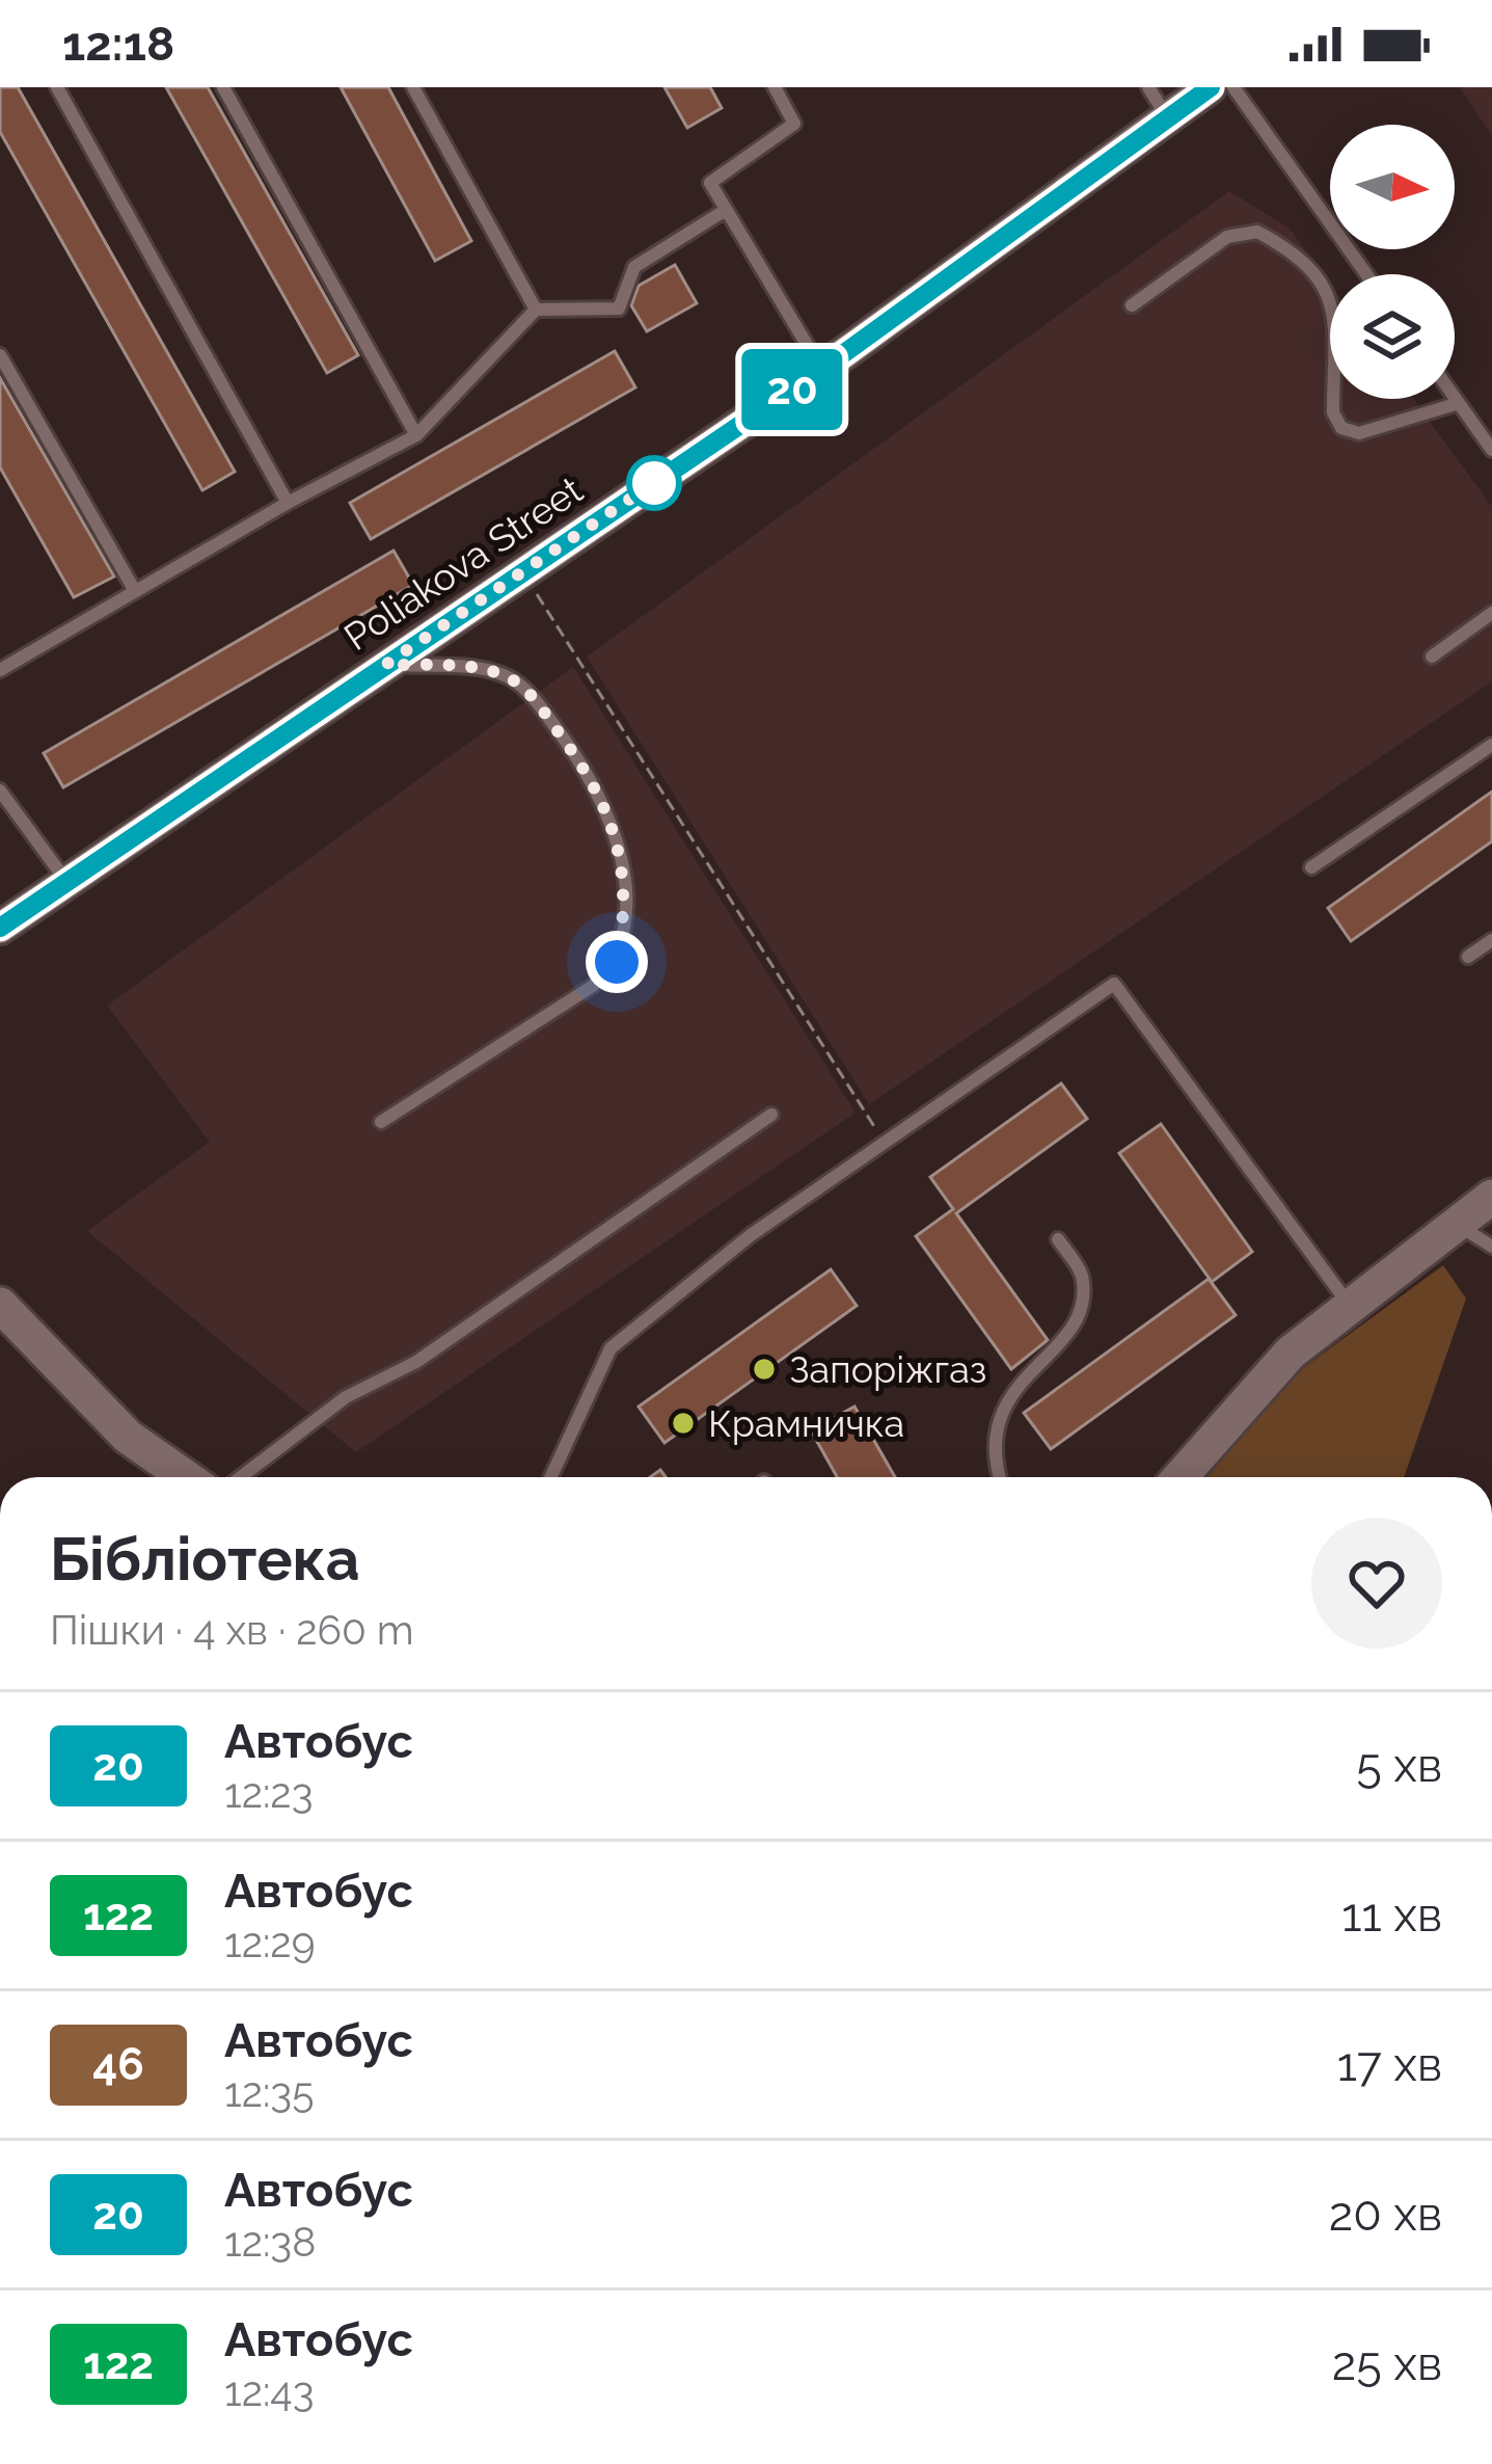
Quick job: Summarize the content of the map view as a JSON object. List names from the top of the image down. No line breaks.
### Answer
{"streets":{"street":["Poliakova Street"]},"places":["Запоріжгаз","Крамничка"],"lines":["bus line 20"],"north":"right","page":{"status":"12:18","on_map":"20","heading":["Бібліотека","Пішки · 4 хв · 260 m"],"list":[{"mark":"20","name":"Автобус","note":"12:23","value":"5 хв"},{"mark":"122","name":"Автобус","note":"12:29","value":"11 хв"},{"mark":"46","name":"Автобус","note":"12:35","value":"17 хв"},{"mark":"20","name":"Автобус","note":"12:38","value":"20 хв"},{"mark":"122","name":"Автобус","note":"12:43","value":"25 хв"}]}}
